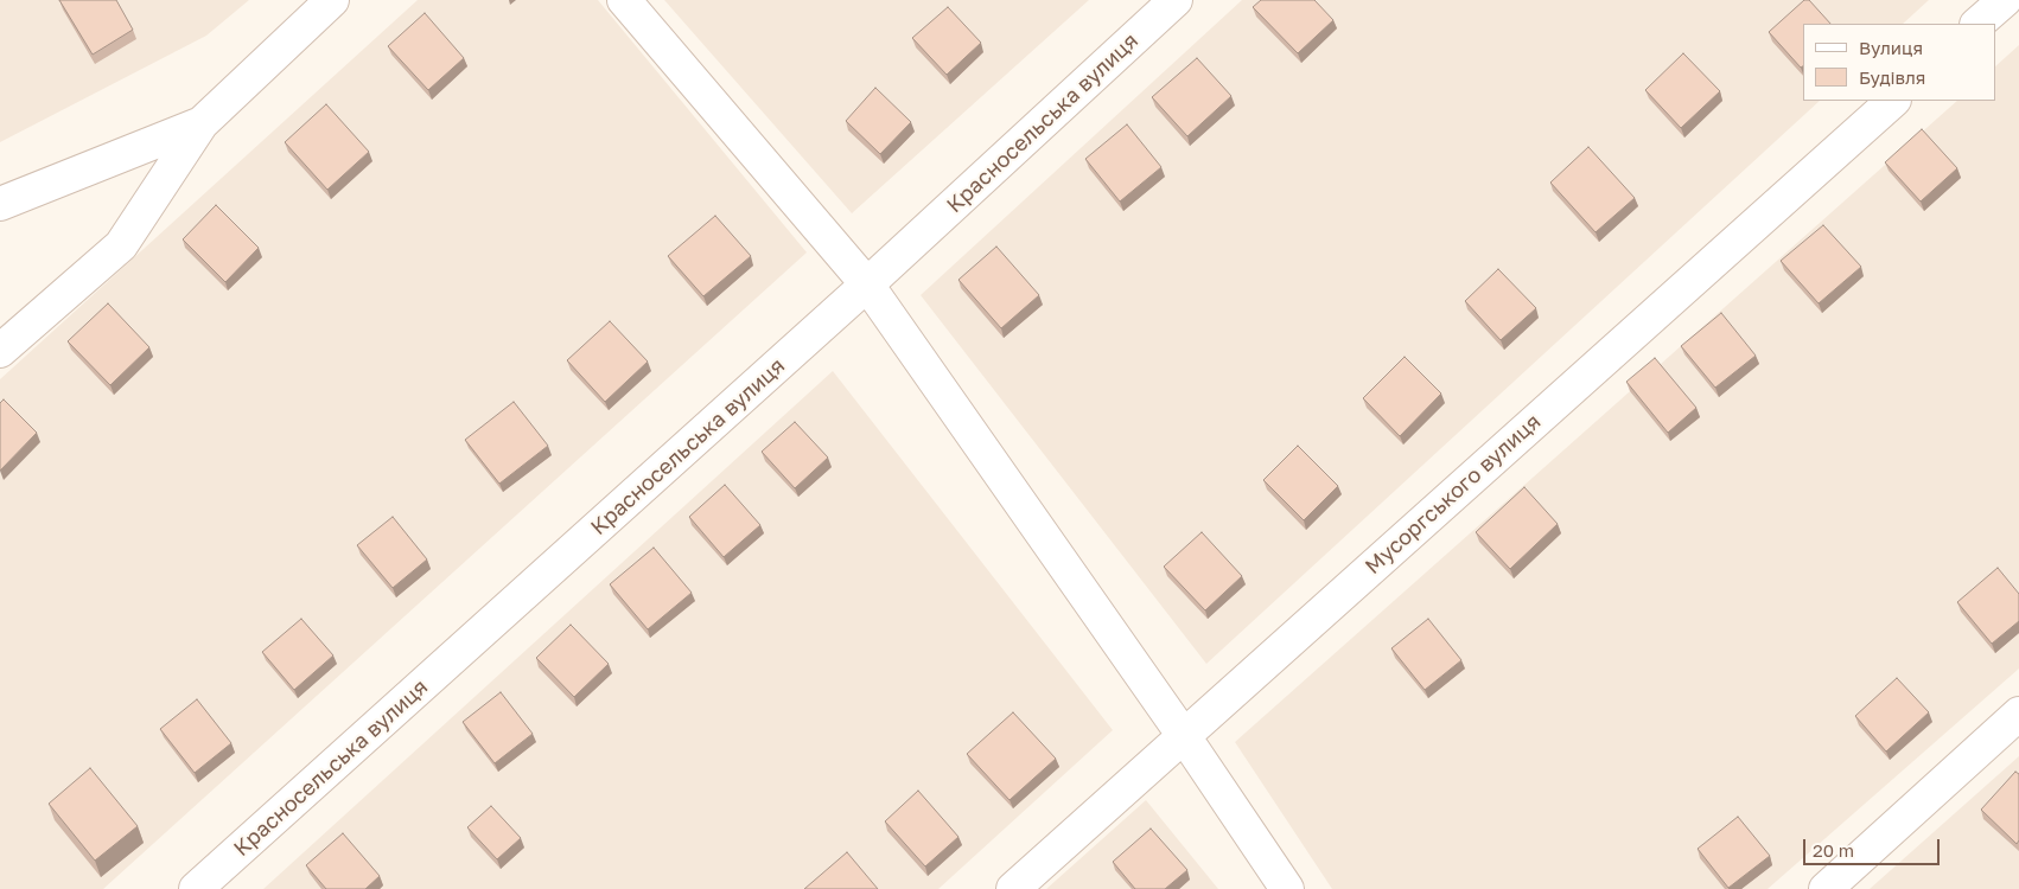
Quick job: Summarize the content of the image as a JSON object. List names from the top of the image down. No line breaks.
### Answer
{"streets":{"street":["Красносельська вулиця","Мусоргського вулиця"]},"legend":["Вулиця","Будівля"],"scale_bar":"20 m"}
